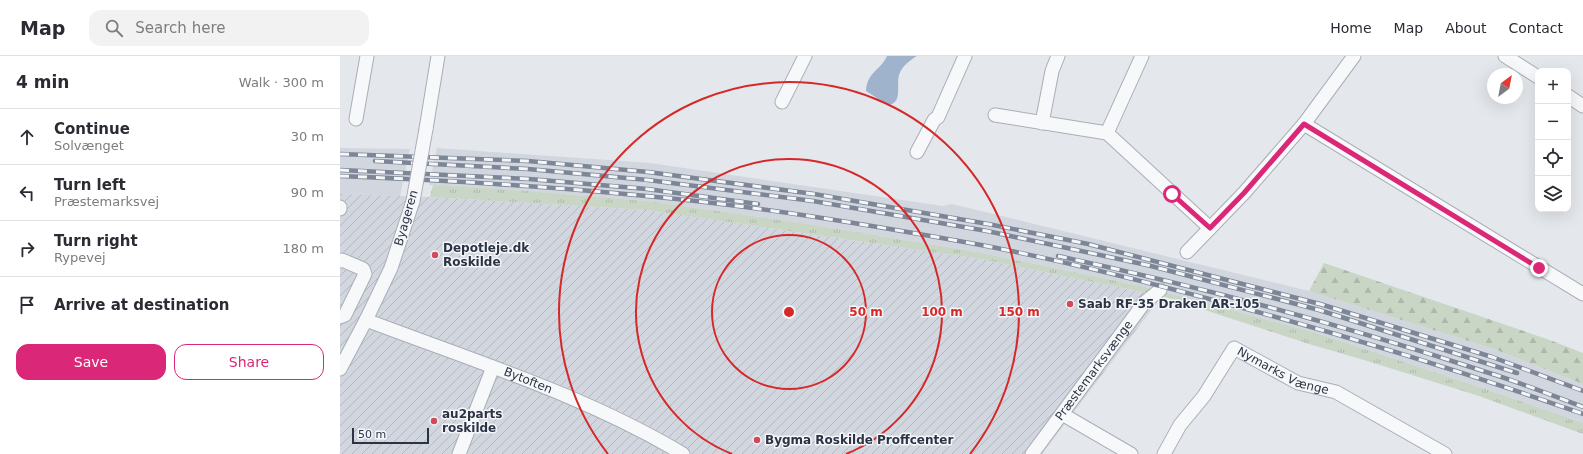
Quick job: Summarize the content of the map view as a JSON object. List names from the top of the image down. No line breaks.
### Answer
{"streets":{"street":["Byageren","Nymarks Vænge","Præstemarksvænge","Bytoften"]},"crossings":[["Byageren","Bytoften"]],"places":["Depotleje.dk Roskilde","Saab RF-35 Draken AR-105","au2parts roskilde","Bygma Roskilde Proffcenter"],"scale_bar":"50 m","north":"top right","page":{"header":"Map","search":"Search here","nav":["Home","Map","About","Contact"],"heading":["4 min","Walk · 300 m"],"map_buttons":["+","−"],"list":[["Continue","Solvænget","30 m"],["Turn left","Præstemarksvej","90 m"],["Turn right","Rypevej","180 m"],"Arrive at destination"],"buttons":["Save","Share"],"scale":"50 m"},"rings":["50 m","100 m","150 m"]}
